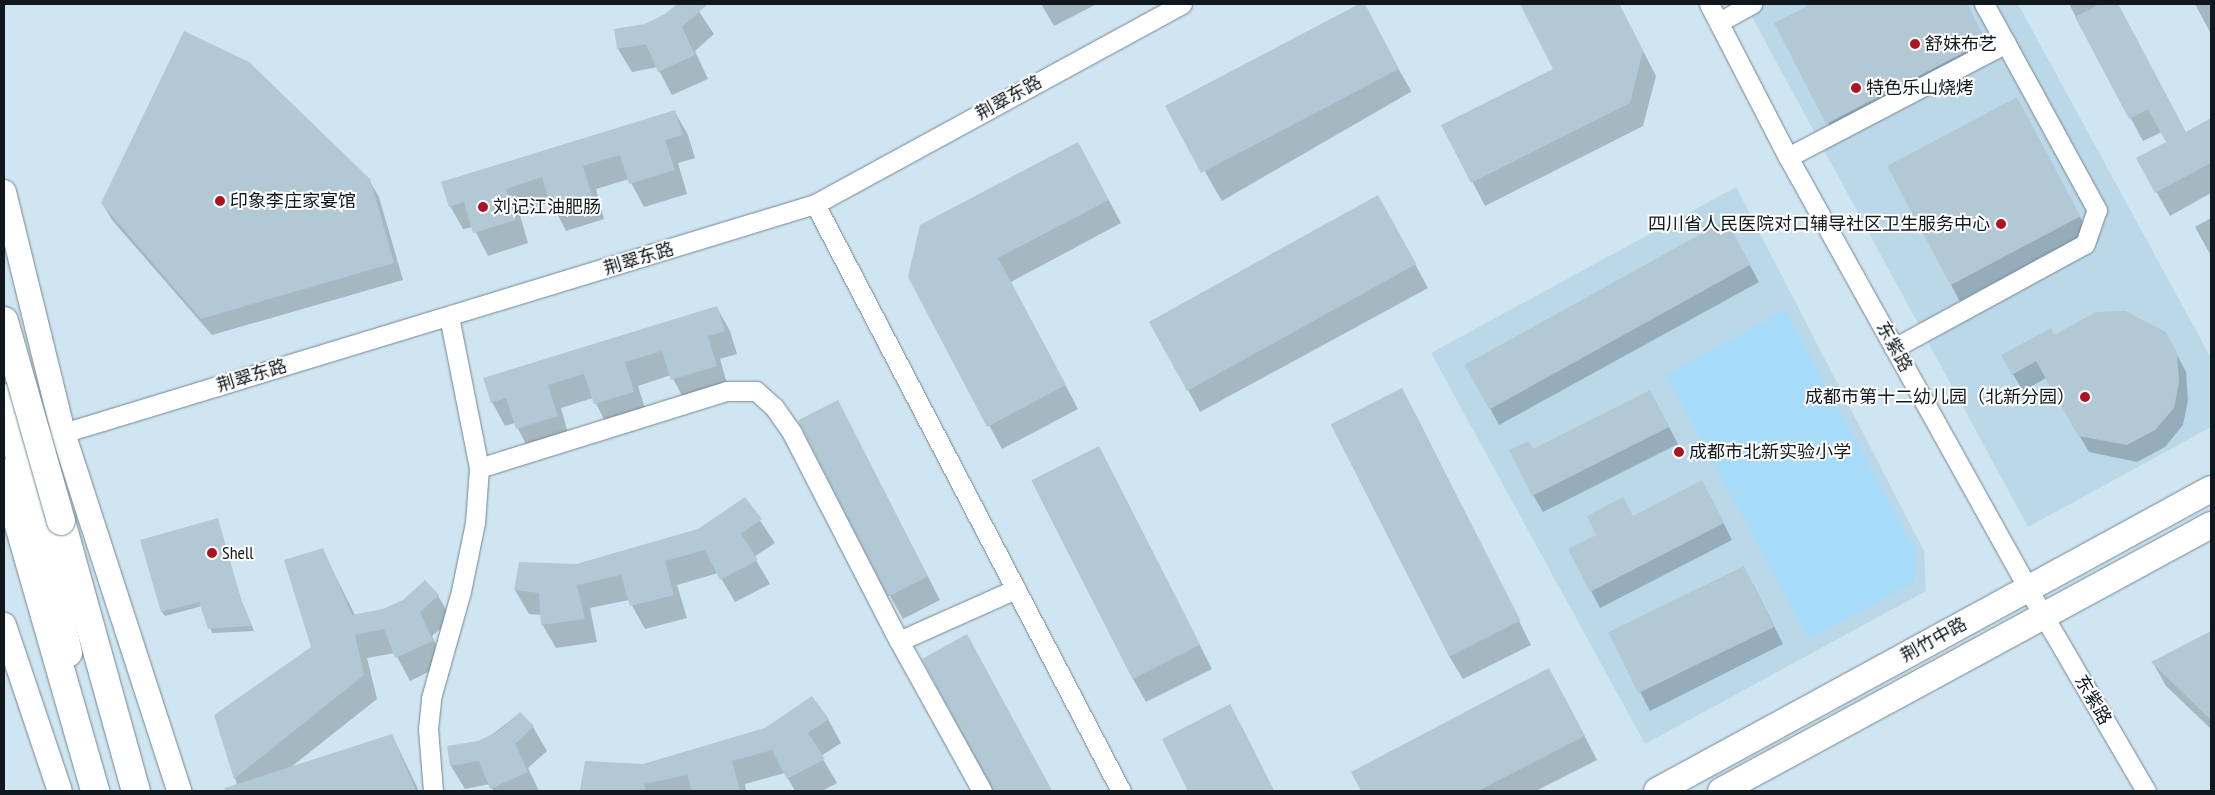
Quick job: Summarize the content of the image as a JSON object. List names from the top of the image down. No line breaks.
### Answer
{"streets":{"main road":["荆竹中路"],"street":["荆翠东路","东紫路"]},"crossings":[["东紫路","荆竹中路"]],"places":["舒妹布艺","特色乐山烧烤","印象李庄家宴馆","刘记江油肥肠","四川省人民医院对口辅导社区卫生服务中心","成都市第十二幼儿园（北新分园）","成都市北新实验小学","Shell"]}
